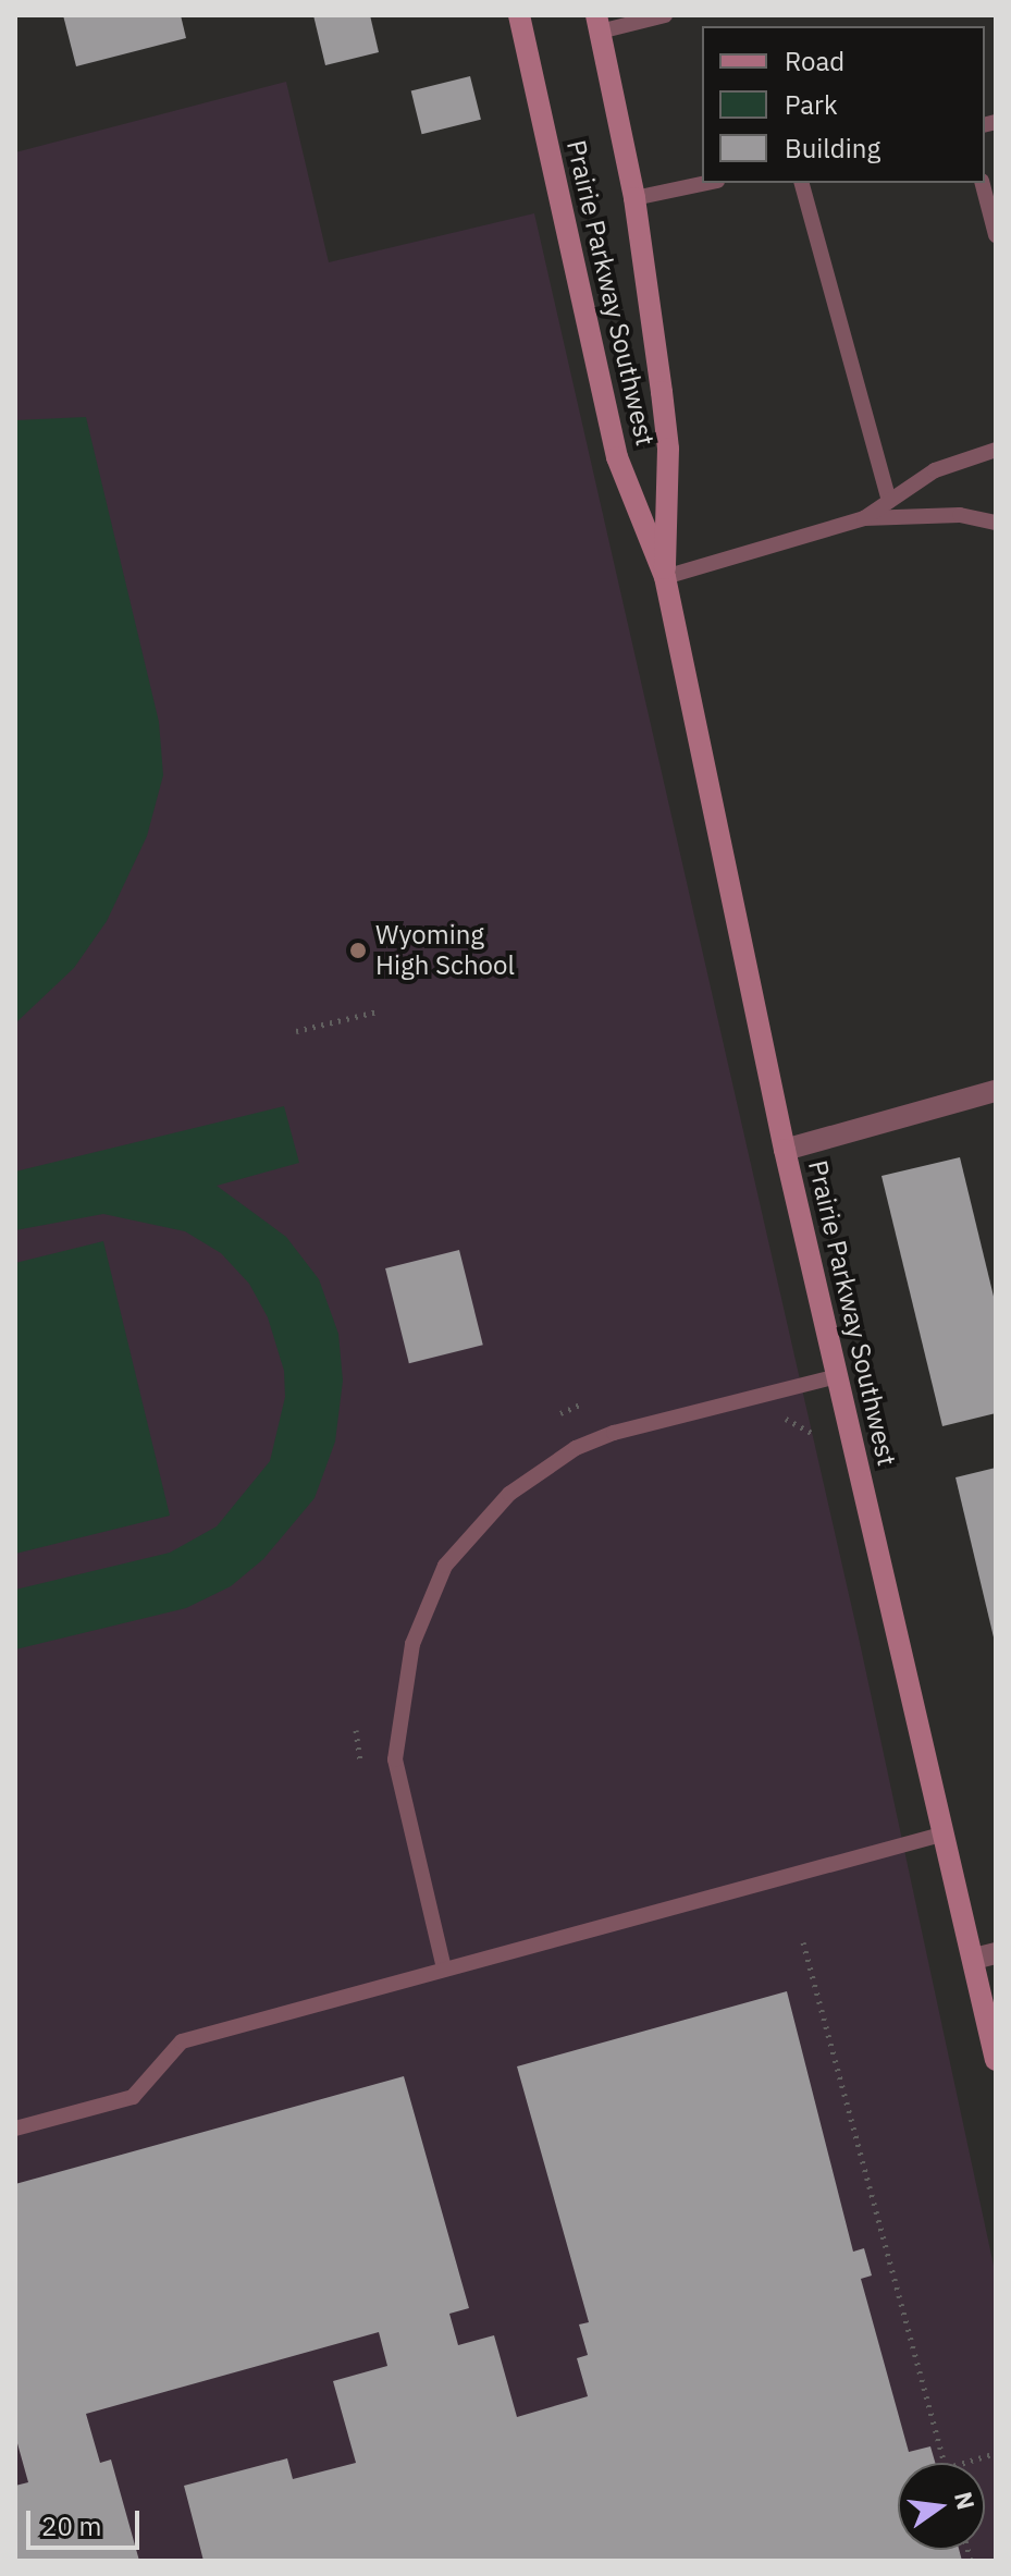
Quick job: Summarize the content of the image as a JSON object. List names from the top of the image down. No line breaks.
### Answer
{"streets":{"street":["Prairie Parkway Southwest"]},"places":["Wyoming High School"],"legend":["Road","Park","Building"],"scale_bar":"20 m","north":"right"}
